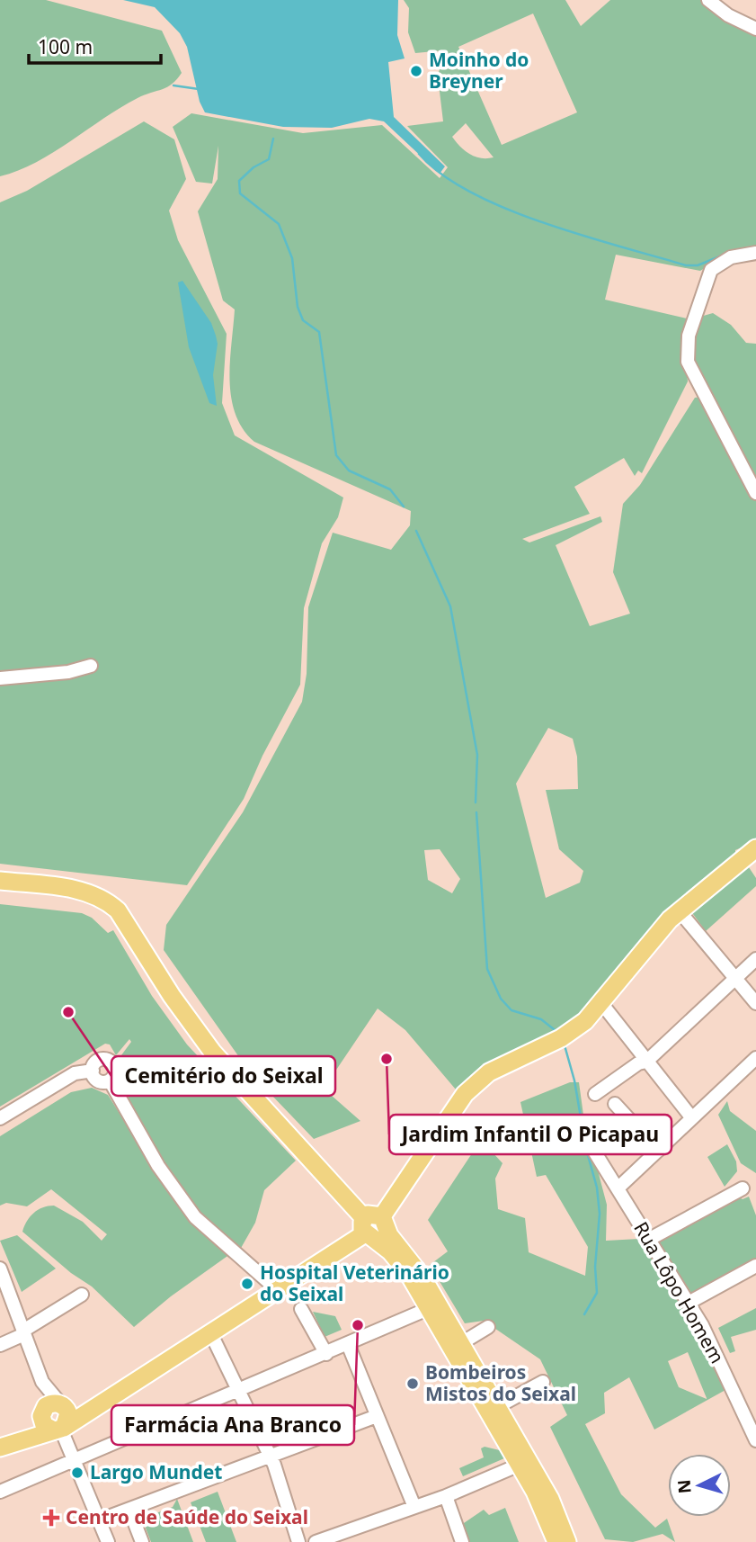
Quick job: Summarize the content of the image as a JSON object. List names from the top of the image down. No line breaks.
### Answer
{"streets":{"street":["Rua Lôpo Homem"]},"places":{"other":["Moinho do Breyner","Cemitério do Seixal","Jardim Infantil O Picapau","Hospital Veterinário do Seixal","Farmácia Ana Branco","Bombeiros Mistos do Seixal","Largo Mundet"],"health":["Centro de Saúde do Seixal"]},"scale_bar":"100 m","north":"left"}
